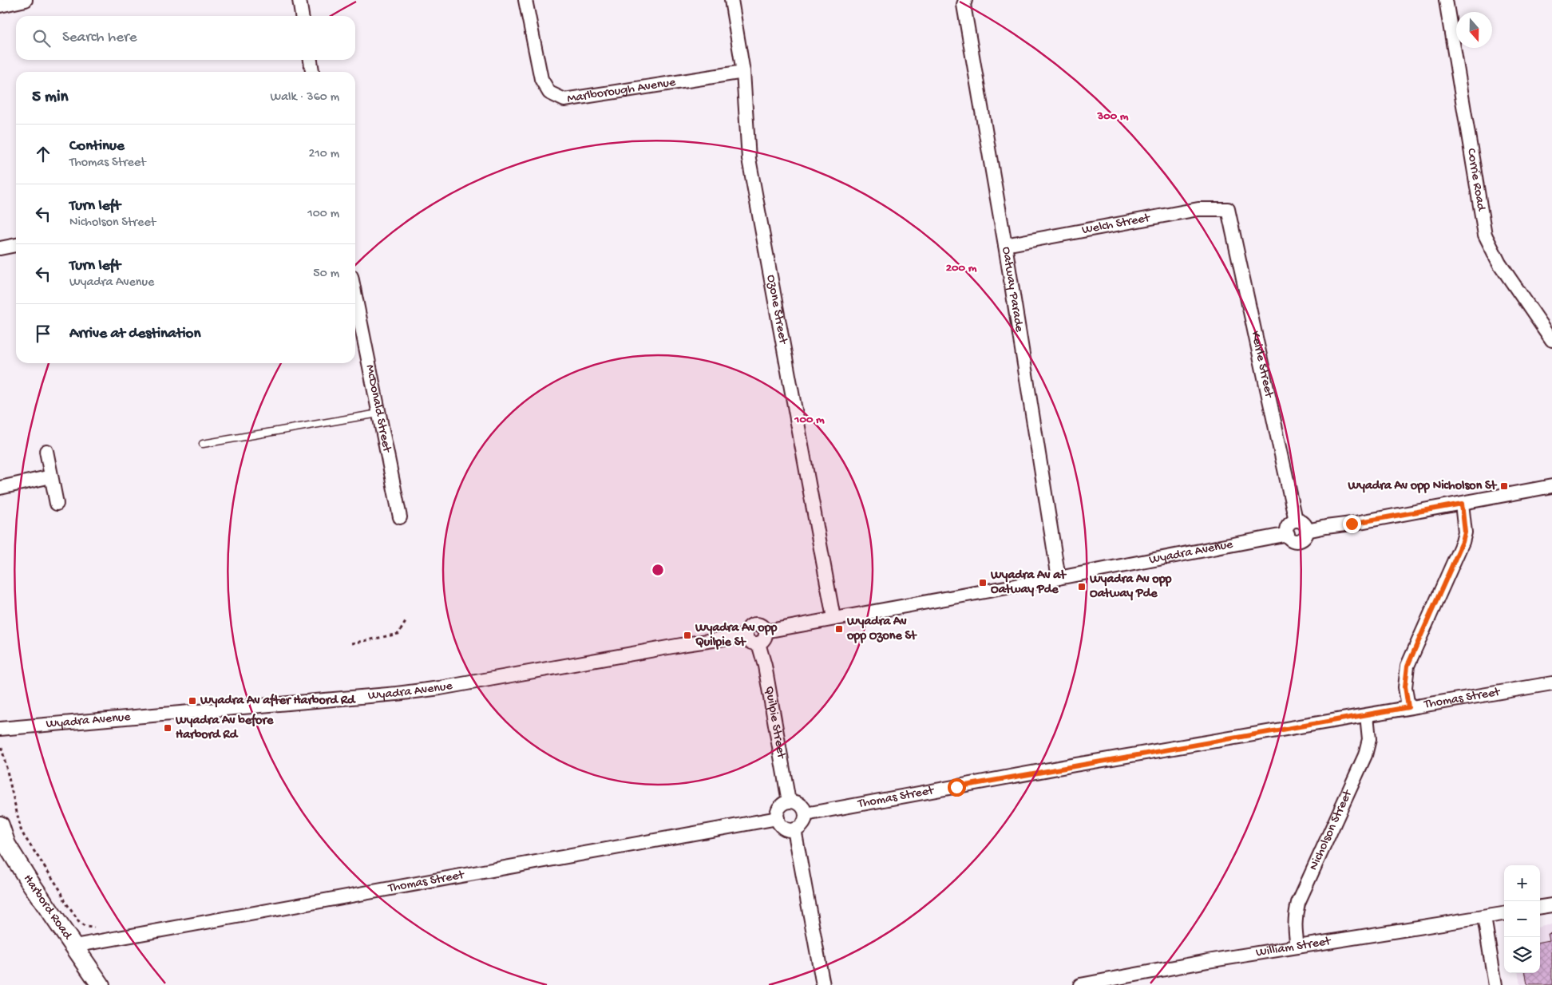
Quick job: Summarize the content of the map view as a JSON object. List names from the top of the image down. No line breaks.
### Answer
{"streets":{"main road":["Harbord Road"],"street":["Marlborough Avenue","Corrie Road","Welch Street","Oatway Parade","Ozone Street","Keirle Street","McDonald Street","Wyadra Avenue","Thomas Street","Quilpie Street","Nicholson Street","William Street"]},"crossings":[["Marlborough Avenue","Ozone Street"],["Welch Street","Oatway Parade"],["Welch Street","Keirle Street"],["Oatway Parade","Wyadra Avenue"],["Ozone Street","Wyadra Avenue"],["Keirle Street","Wyadra Avenue"],["Wyadra Avenue","Quilpie Street"],["Thomas Street","Quilpie Street"],["Thomas Street","Nicholson Street"],["Thomas Street","Harbord Road"],["Nicholson Street","William Street"]],"places":{"transit":["Wyadra Av opp Nicholson St","Wyadra Av at Oatway Pde","Wyadra Av opp Oatway Pde","Wyadra Av opp Ozone St","Wyadra Av opp Quilpie St","Wyadra Av after Harbord Rd","Wyadra Av before Harbord Rd"]},"north":"bottom","page":{"search":"Search here","heading":["5 min","Walk · 360 m"],"list":[["Continue","Thomas Street","210 m"],["Turn left","Nicholson Street","100 m"],["Turn left","Wyadra Avenue","50 m"],"Arrive at destination"],"map_buttons":["+","−"]},"rings":["300 m","200 m","100 m"]}
